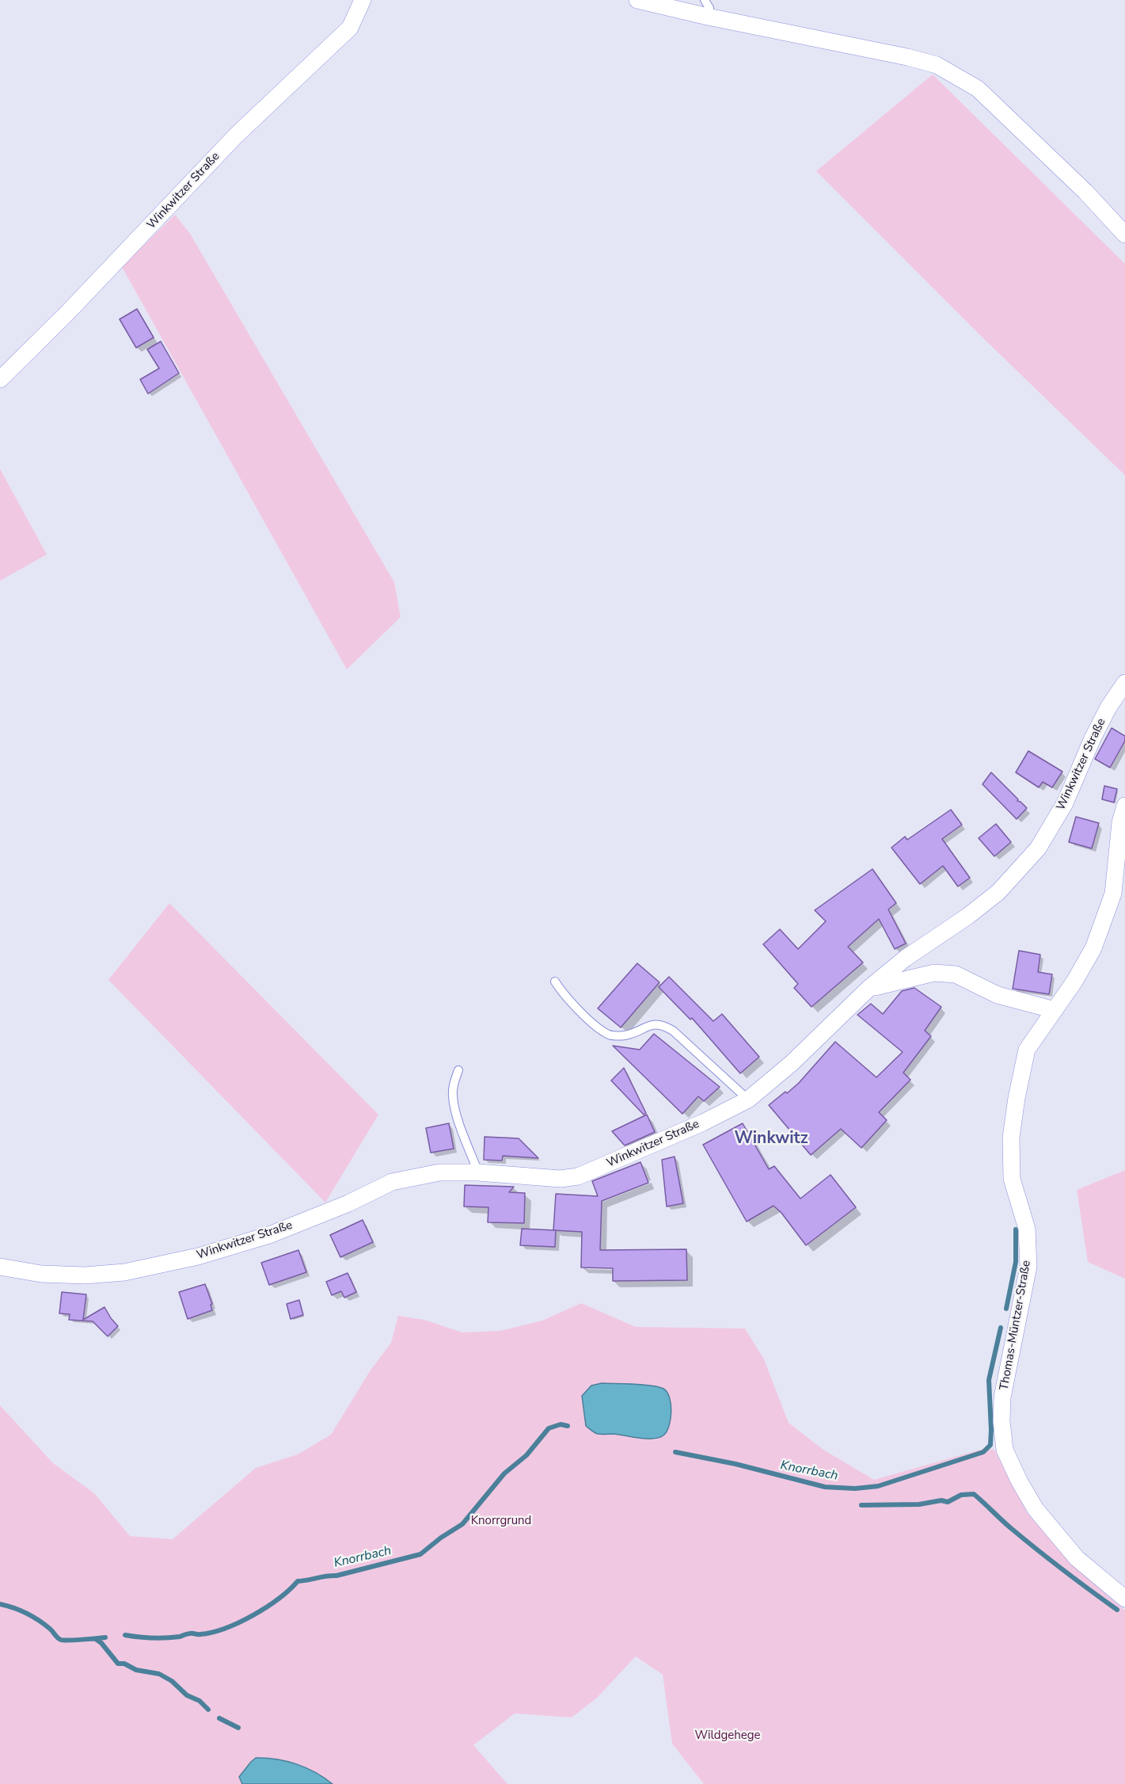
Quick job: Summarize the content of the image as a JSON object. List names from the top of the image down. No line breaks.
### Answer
{"streets":{"street":["Winkwitzer Straße","Thomas-Müntzer-Straße"]},"districts":["Winkwitz"],"water":["Knorrbach"],"parks":["Knorrgrund","Wildgehege"]}
